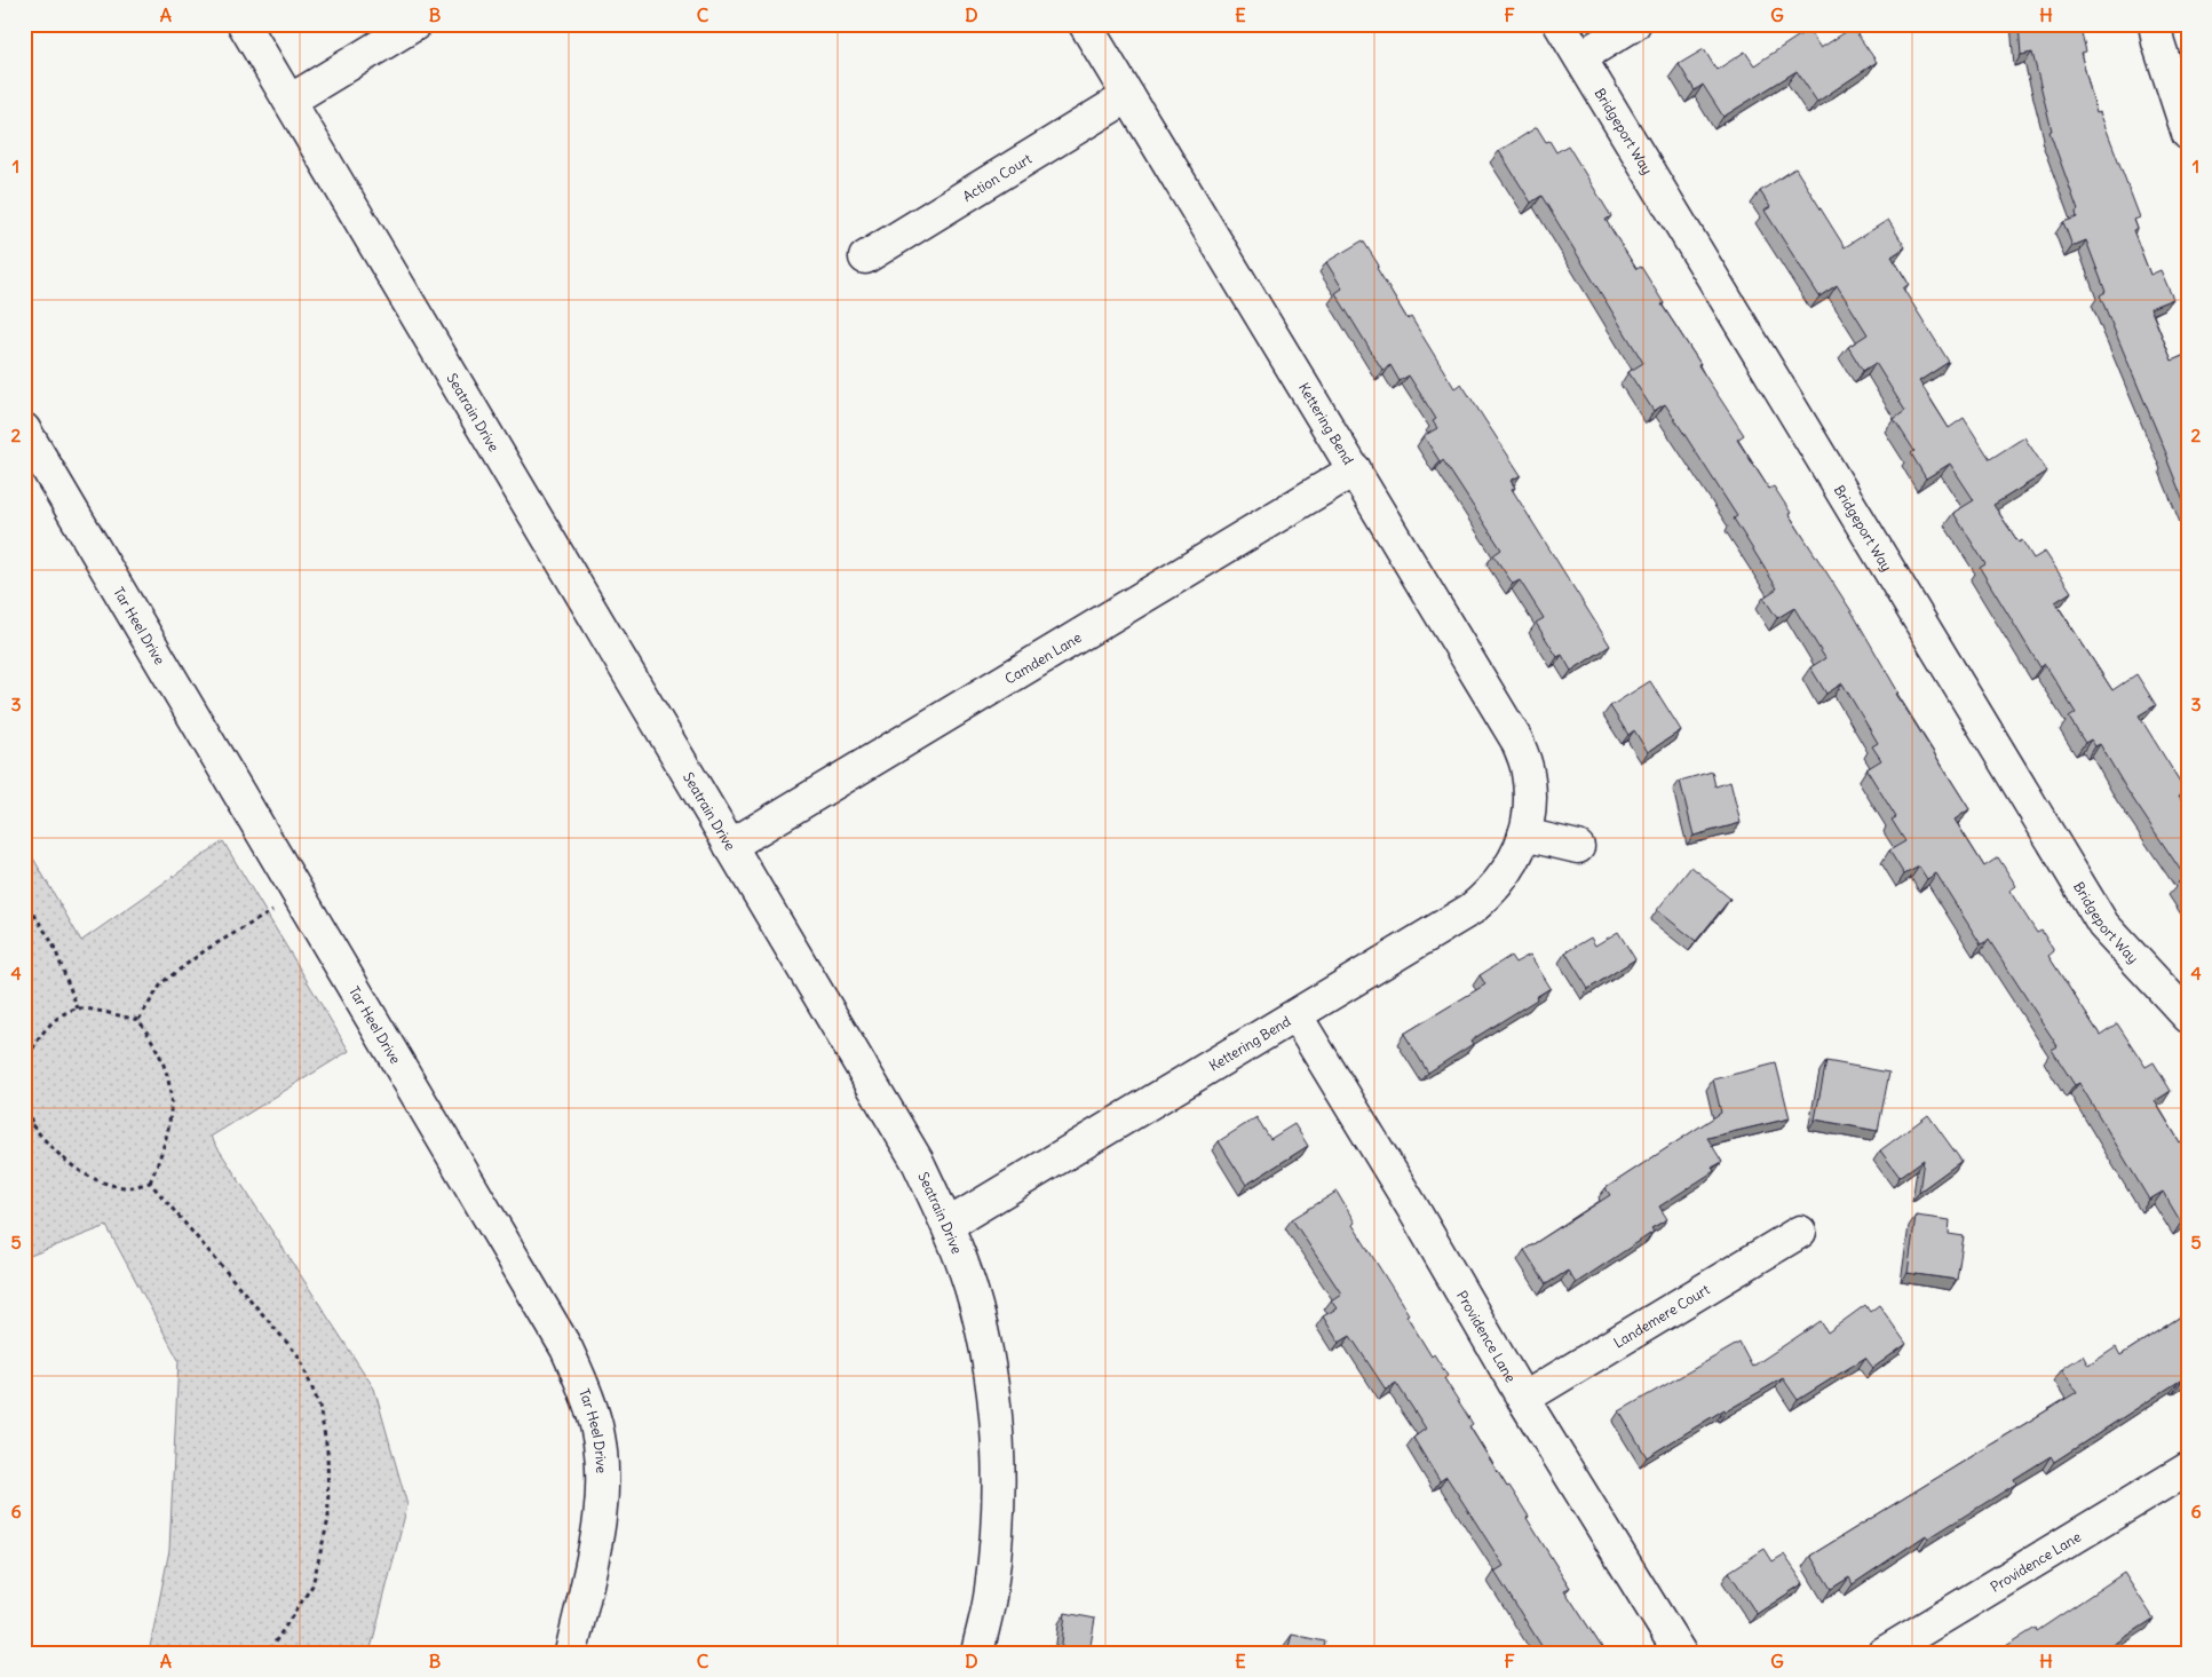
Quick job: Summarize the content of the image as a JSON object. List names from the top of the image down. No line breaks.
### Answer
{"streets":{"street":["Bridgeport Way","Action Court","Seatrain Drive","Kettering Bend","Tar Heel Drive","Camden Lane","Landemere Court","Providence Lane"]},"crossings":[["Action Court","Kettering Bend"],["Seatrain Drive","Kettering Bend"],["Seatrain Drive","Camden Lane"],["Kettering Bend","Camden Lane"],["Kettering Bend","Providence Lane"],["Landemere Court","Providence Lane"]],"grid":{"columns":["A","B","C","D","E","F","G","H"],"rows":["1","2","3","4","5","6"]}}
